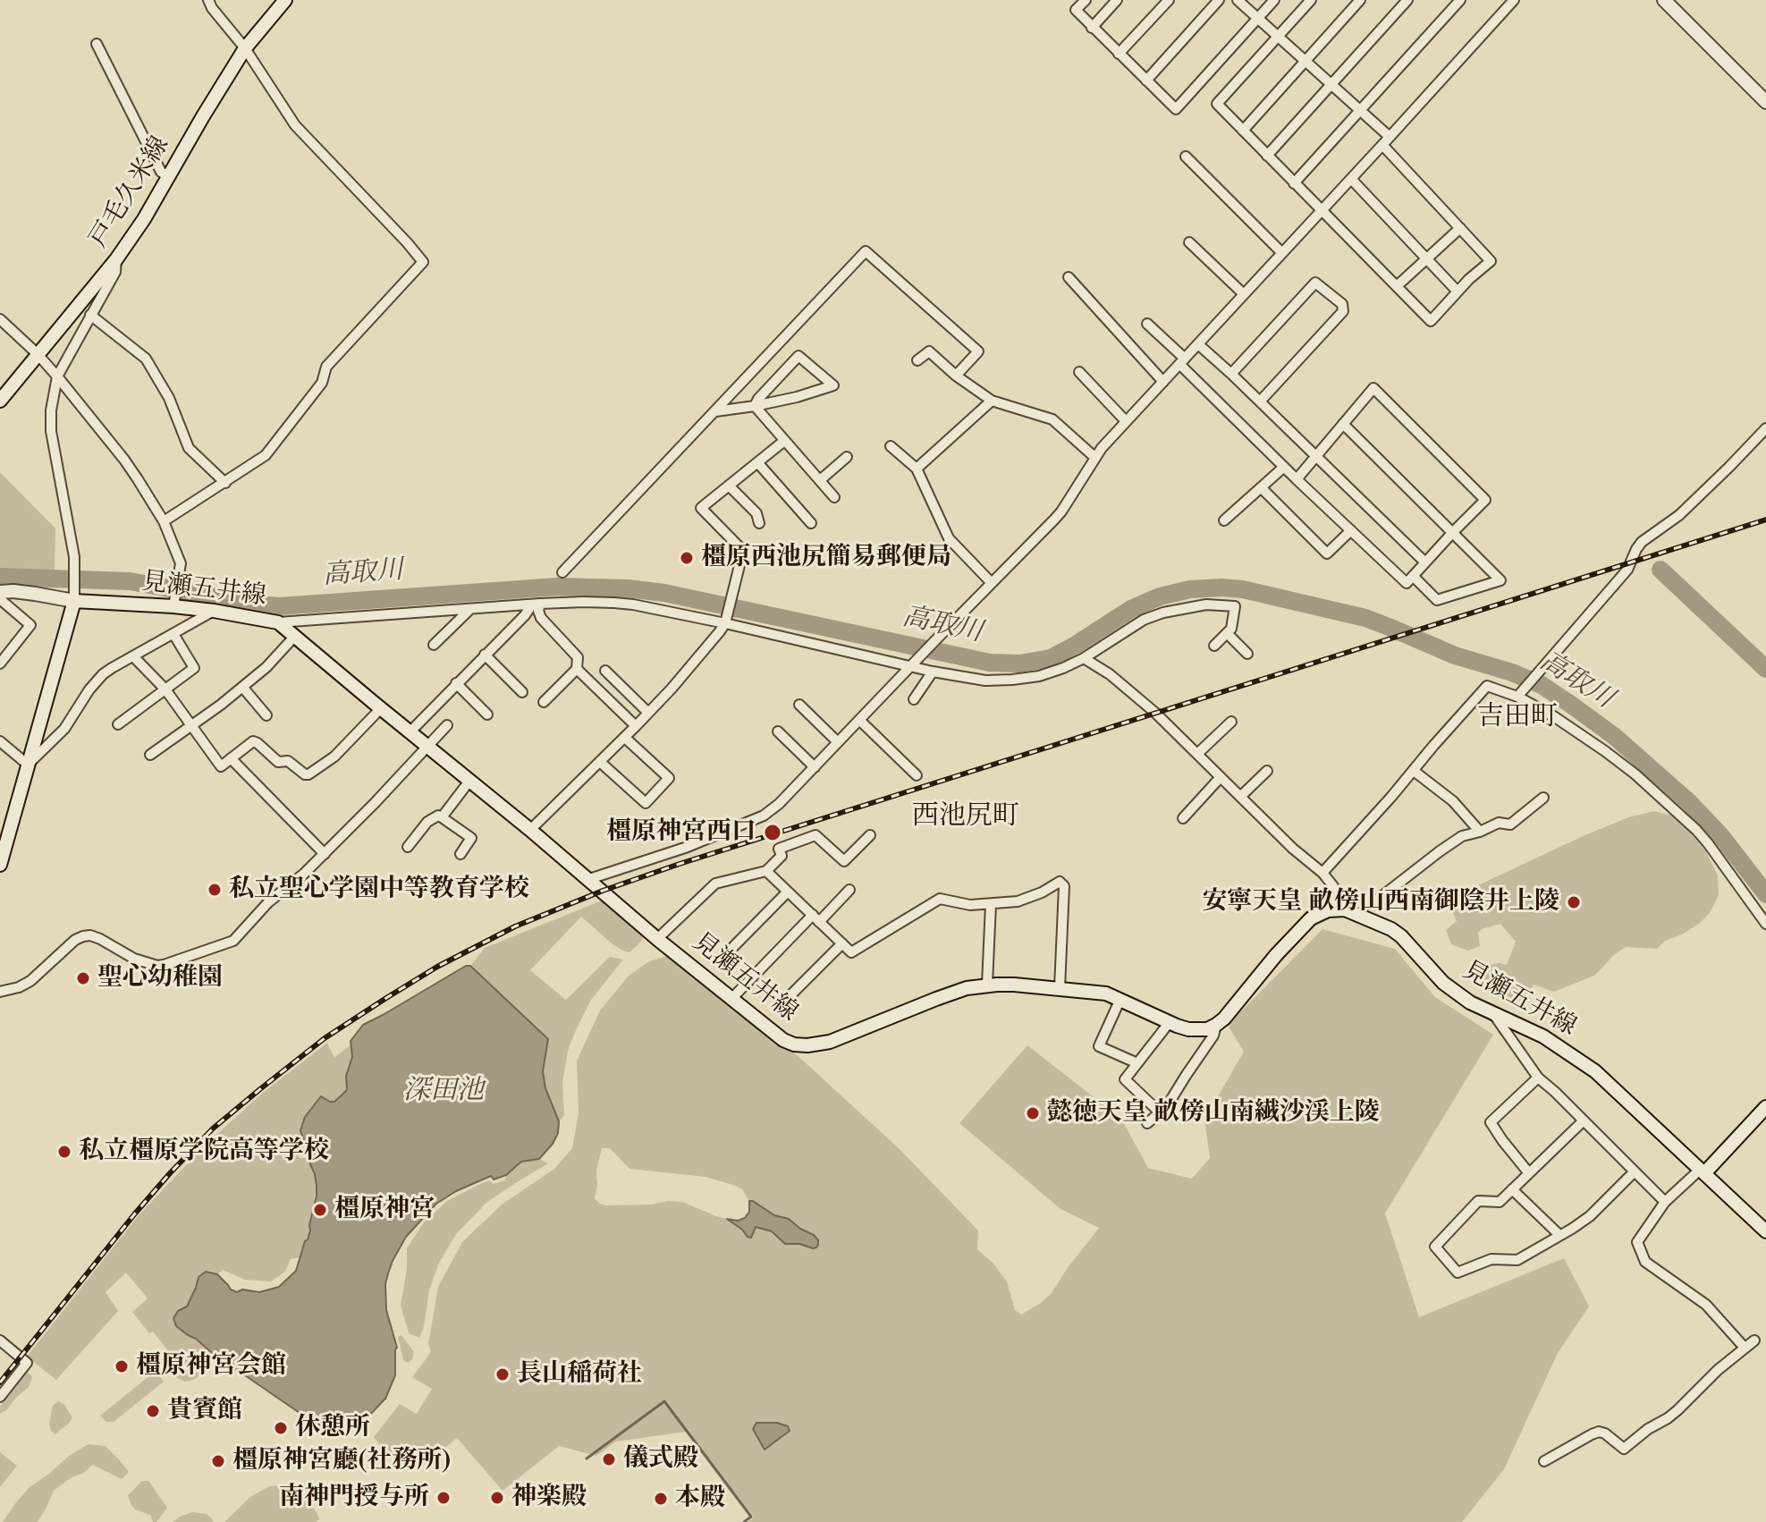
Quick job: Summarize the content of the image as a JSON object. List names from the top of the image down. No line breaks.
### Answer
{"streets":{"main road":["戸毛久米線","見瀬五井線"]},"districts":["吉田町","西池尻町"],"water":["高取川","深田池"],"places":["橿原西池尻簡易郵便局","橿原神宮西口","私立聖心学園中等教育学校","安寧天皇 畝傍山西南御陰井上陵","聖心幼稚園","懿徳天皇 畝傍山南繊沙渓上陵","私立橿原学院高等学校","橿原神宮","橿原神宮会館","長山稲荷社","貴賓館","休憩所","儀式殿","橿原神宮廳(社務所)","南神門授与所","神楽殿","本殿"]}
